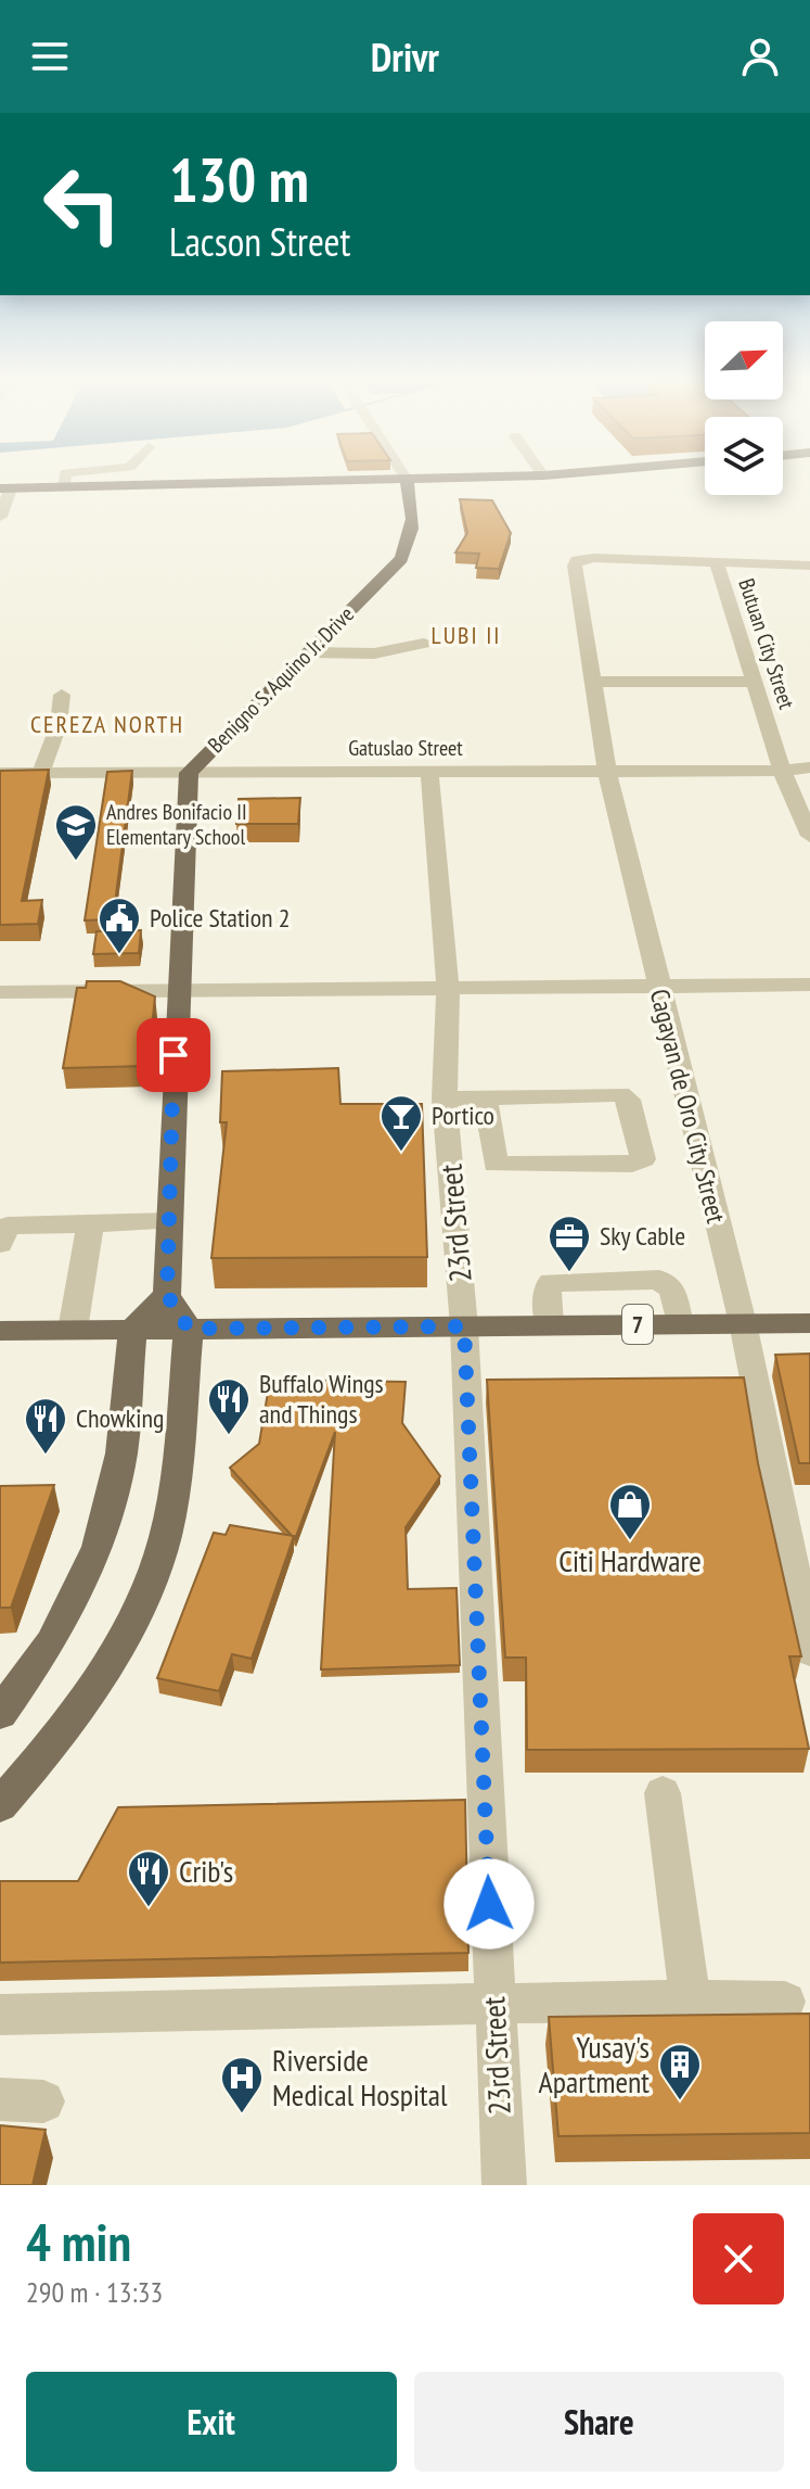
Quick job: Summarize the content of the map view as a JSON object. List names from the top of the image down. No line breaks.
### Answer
{"streets":{"main road":["Benigno S. Aquino Jr. Drive","7"],"street":["Butuan City Street","Gatuslao Street","Cagayan de Oro City Street","23rd Street"]},"crossings":[["Butuan City Street","Gatuslao Street"],["Butuan City Street","Cagayan de Oro City Street"],["Benigno S. Aquino Jr. Drive","Gatuslao Street"],["Gatuslao Street","Cagayan de Oro City Street"],["Gatuslao Street","23rd Street"],["Cagayan de Oro City Street","7"],["23rd Street","7"]],"districts":["LUBI II","CEREZA NORTH"],"places":{"school or university":["Andres Bonifacio II Elementary School"],"public building":["Police Station 2"],"bar":["Portico"],"office":["Sky Cable"],"restaurant":["Buffalo Wings and Things","Chowking","Crib's"],"shop":["Citi Hardware"],"building":["Yusay's Apartment"],"hospital":["Riverside Medical Hospital"]},"north":"top right","page":{"header":"Drivr","turn":["130 m","Lacson Street"],"heading":["4 min","290 m · 13:33"],"buttons":["Exit","Share"]}}
